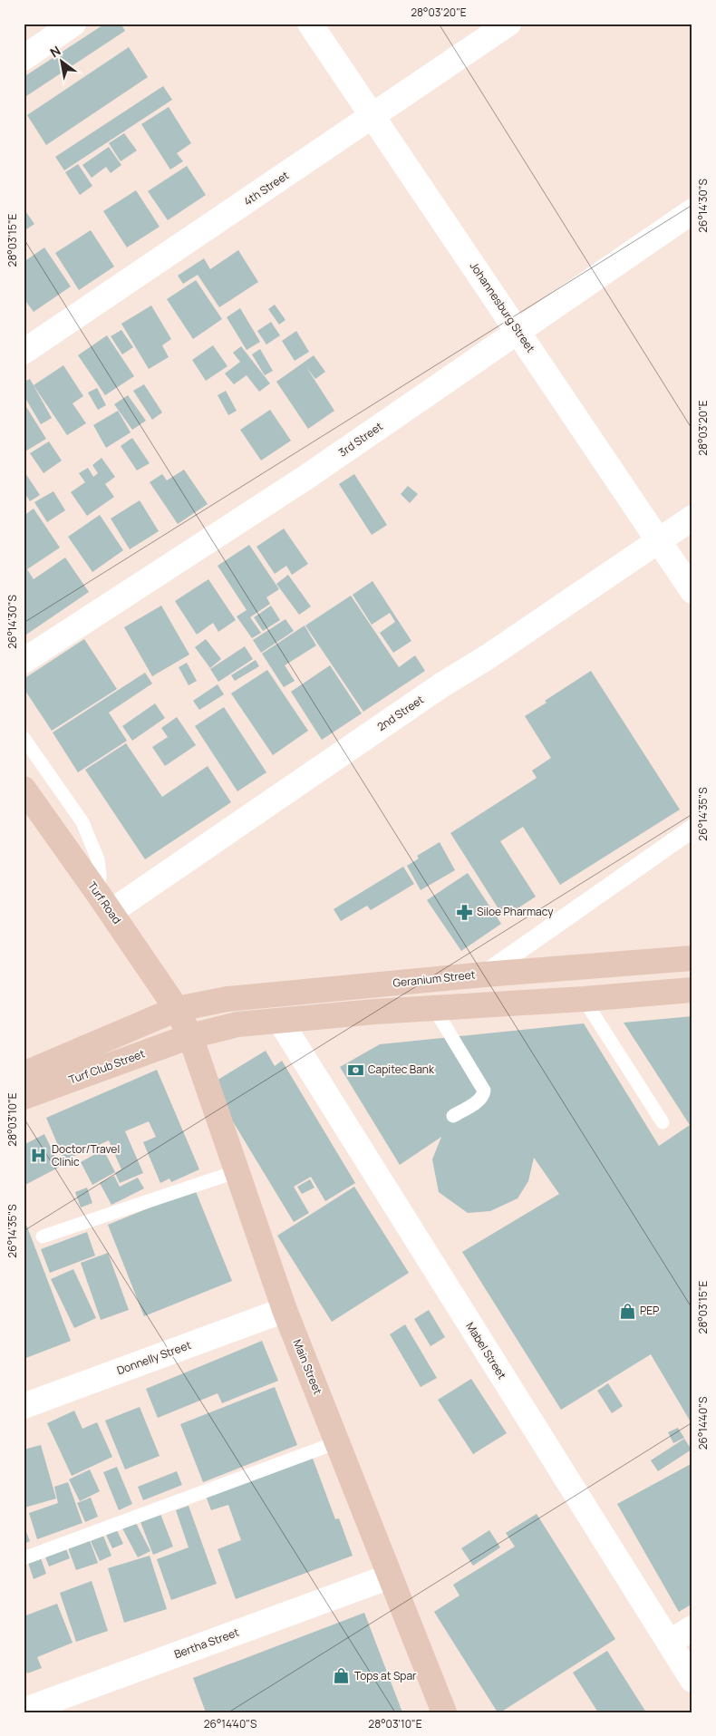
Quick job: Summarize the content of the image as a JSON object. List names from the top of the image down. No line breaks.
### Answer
{"streets":{"main road":["Turf Road","Geranium Street","Turf Club Street","Main Street"],"street":["4th Street","Johannesburg Street","3rd Street","2nd Street","Mabel Street","Donnelly Street","Bertha Street"]},"crossings":[["4th Street","Johannesburg Street"],["Johannesburg Street","3rd Street"],["Johannesburg Street","2nd Street"],["2nd Street","Turf Road"],["Turf Road","Geranium Street"],["Turf Road","Turf Club Street"],["Turf Road","Main Street"],["Geranium Street","Turf Club Street"],["Geranium Street","Main Street"],["Turf Club Street","Main Street"],["Donnelly Street","Main Street"],["Main Street","Bertha Street"]],"places":{"pharmacy":["Siloe Pharmacy"],"bank":["Capitec Bank"],"hospital":["Doctor/Travel Clinic"],"shop":["PEP","Tops at Spar"]},"north":"top left","coordinates":["28°03'20\"E","26°14'30\"S","28°03'15\"E","26°14'35\"S","28°03'10\"E","26°14'40\"S"]}
